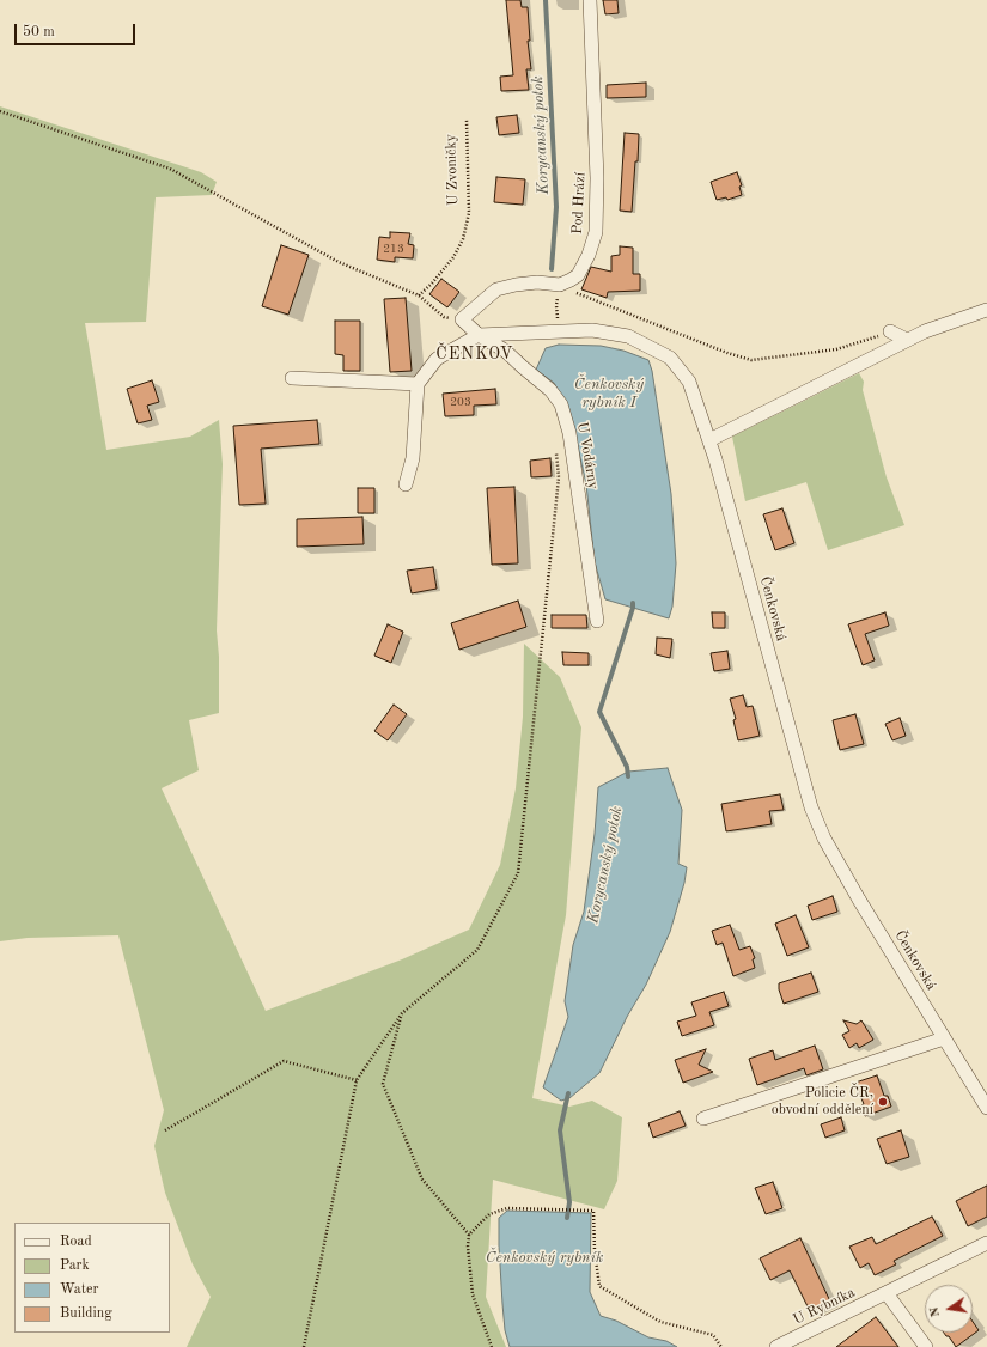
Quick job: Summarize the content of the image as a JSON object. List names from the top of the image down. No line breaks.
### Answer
{"streets":{"street":["Pod Hrází","U Vodárny","Čenkovská","U Rybníka"],"path":["U Zvoničky"]},"crossings":[["U Vodárny","Čenkovská"]],"districts":["ČENKOV"],"water":["Korycanský potok","Čenkovský rybník I","Čenkovský rybník"],"places":["Policie ČR, obvodní oddělení"],"house_numbers":["213","203"],"legend":["Road","Park","Water","Building"],"scale_bar":"50 m","north":"left"}
